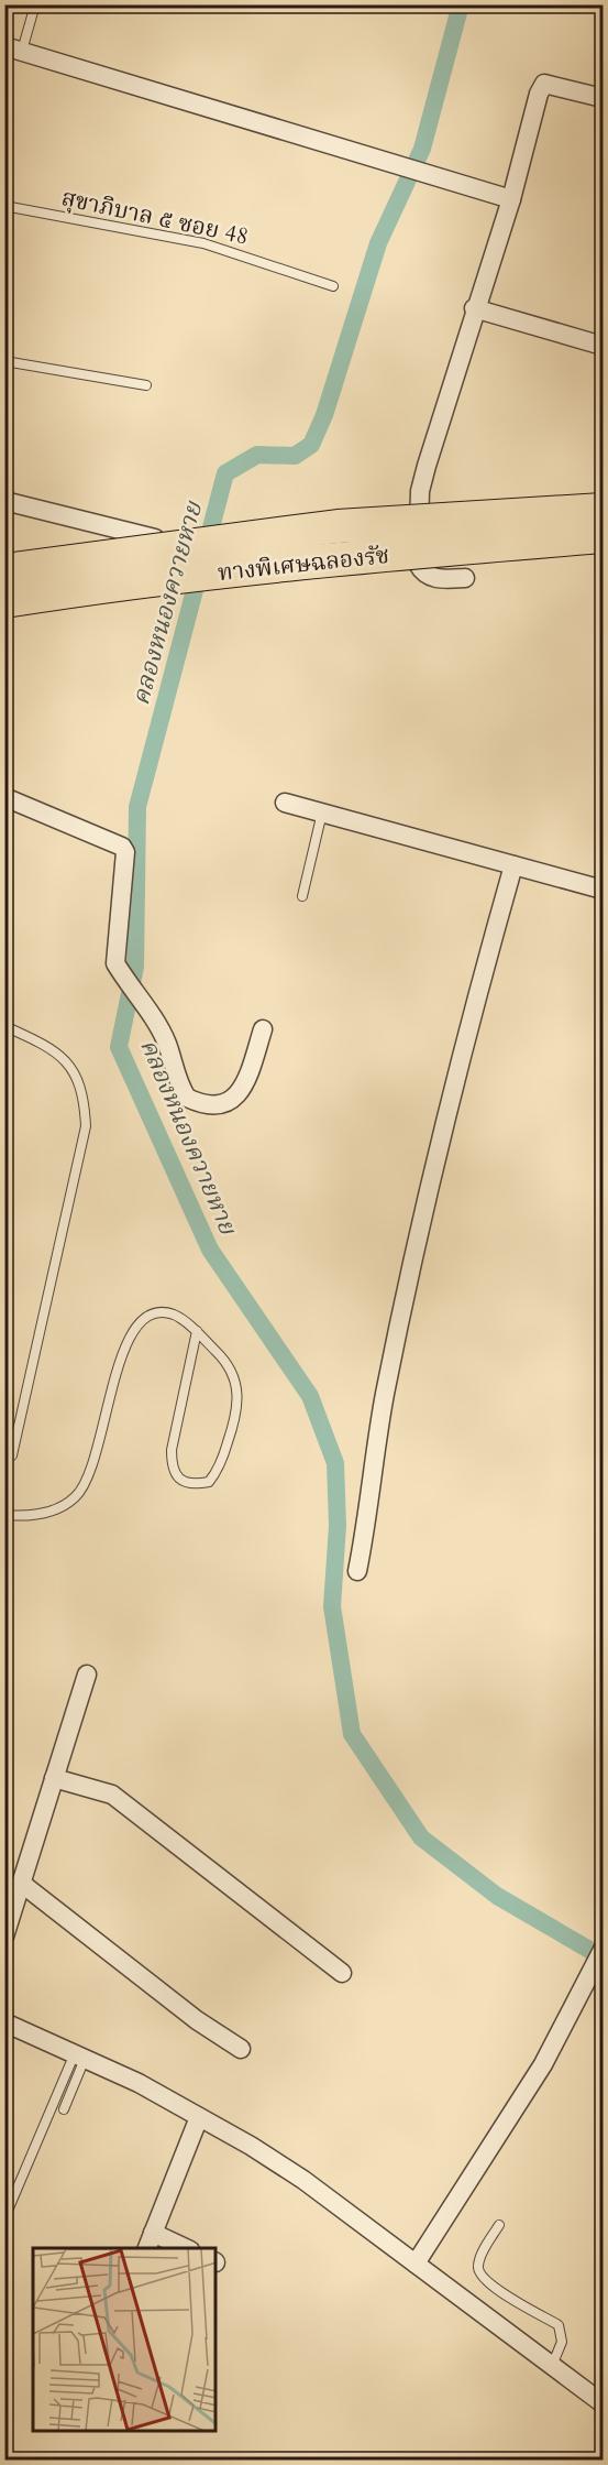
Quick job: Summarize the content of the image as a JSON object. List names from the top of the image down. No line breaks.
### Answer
{"streets":{"highway":["ทางพิเศษฉลองรัช"],"lane":["สุขาภิบาล ๕ ซอย 48"]},"water":["คลองหนองควายหาย"]}
